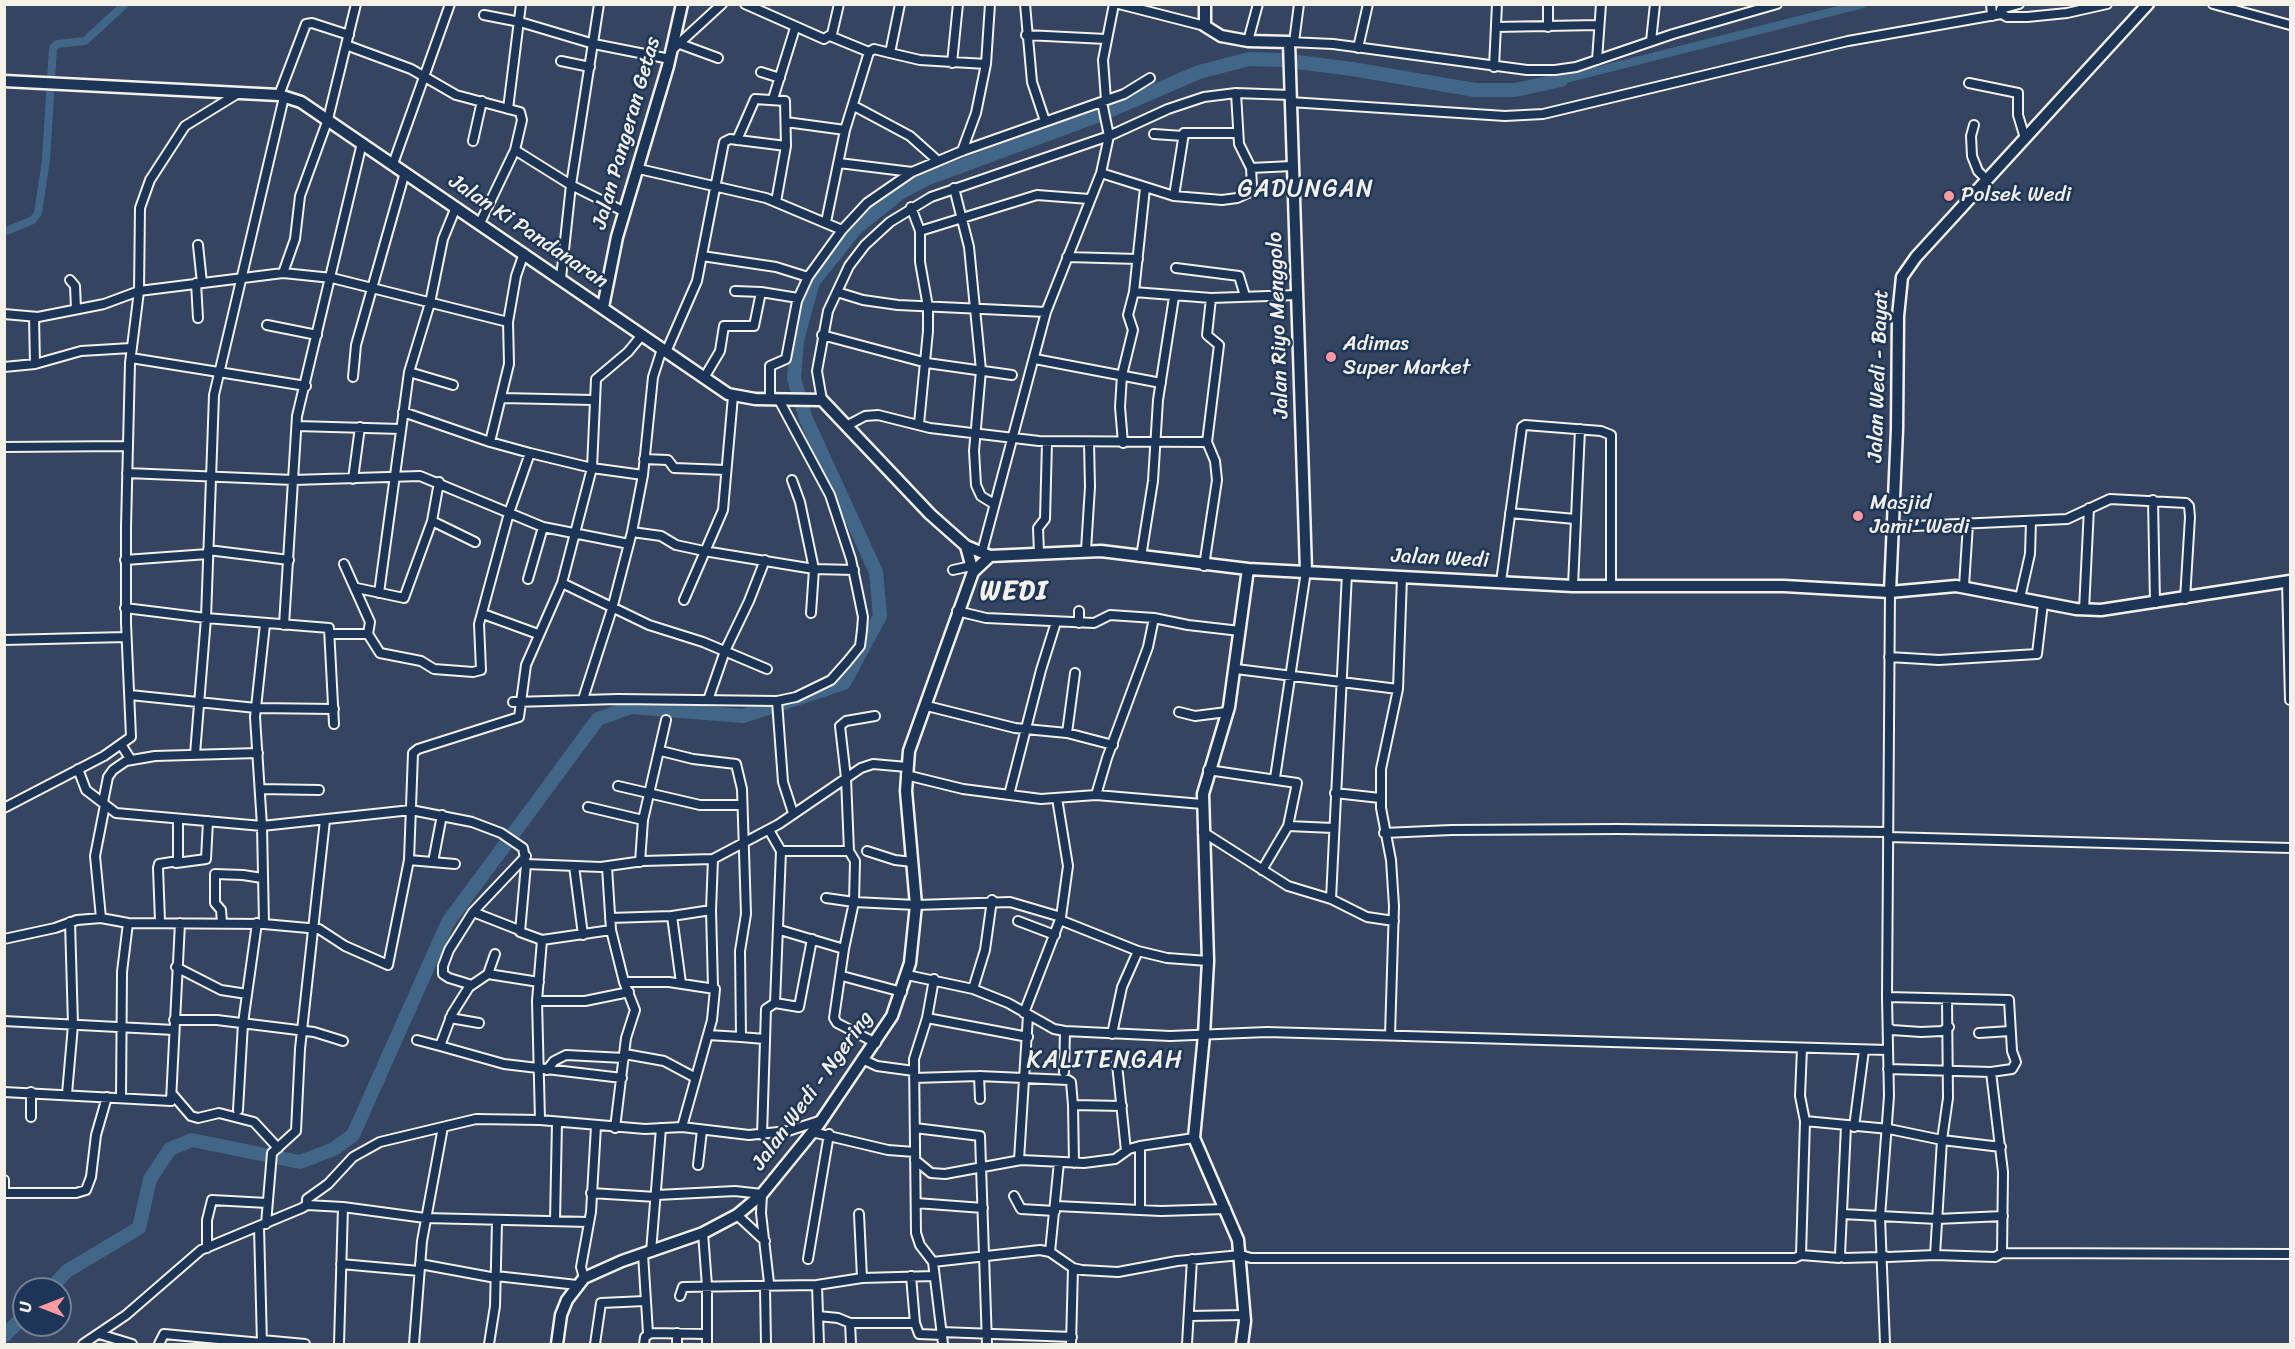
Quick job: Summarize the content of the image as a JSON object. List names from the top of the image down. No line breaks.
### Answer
{"streets":{"main road":["Jalan Pangeran Getas","Jalan Ki Pandanaran","Jalan Riyo Menggolo","Jalan Wedi - Bayat","Jalan Wedi","Jalan Wedi - Ngering"]},"crossings":[["Jalan Pangeran Getas","Jalan Ki Pandanaran"],["Jalan Riyo Menggolo","Jalan Wedi"],["Jalan Wedi - Bayat","Jalan Wedi"]],"districts":["GADUNGAN","WEDI","KALITENGAH"],"places":["Polsek Wedi","Adimas Super Market","Masjid Jami' Wedi"],"north":"left"}
